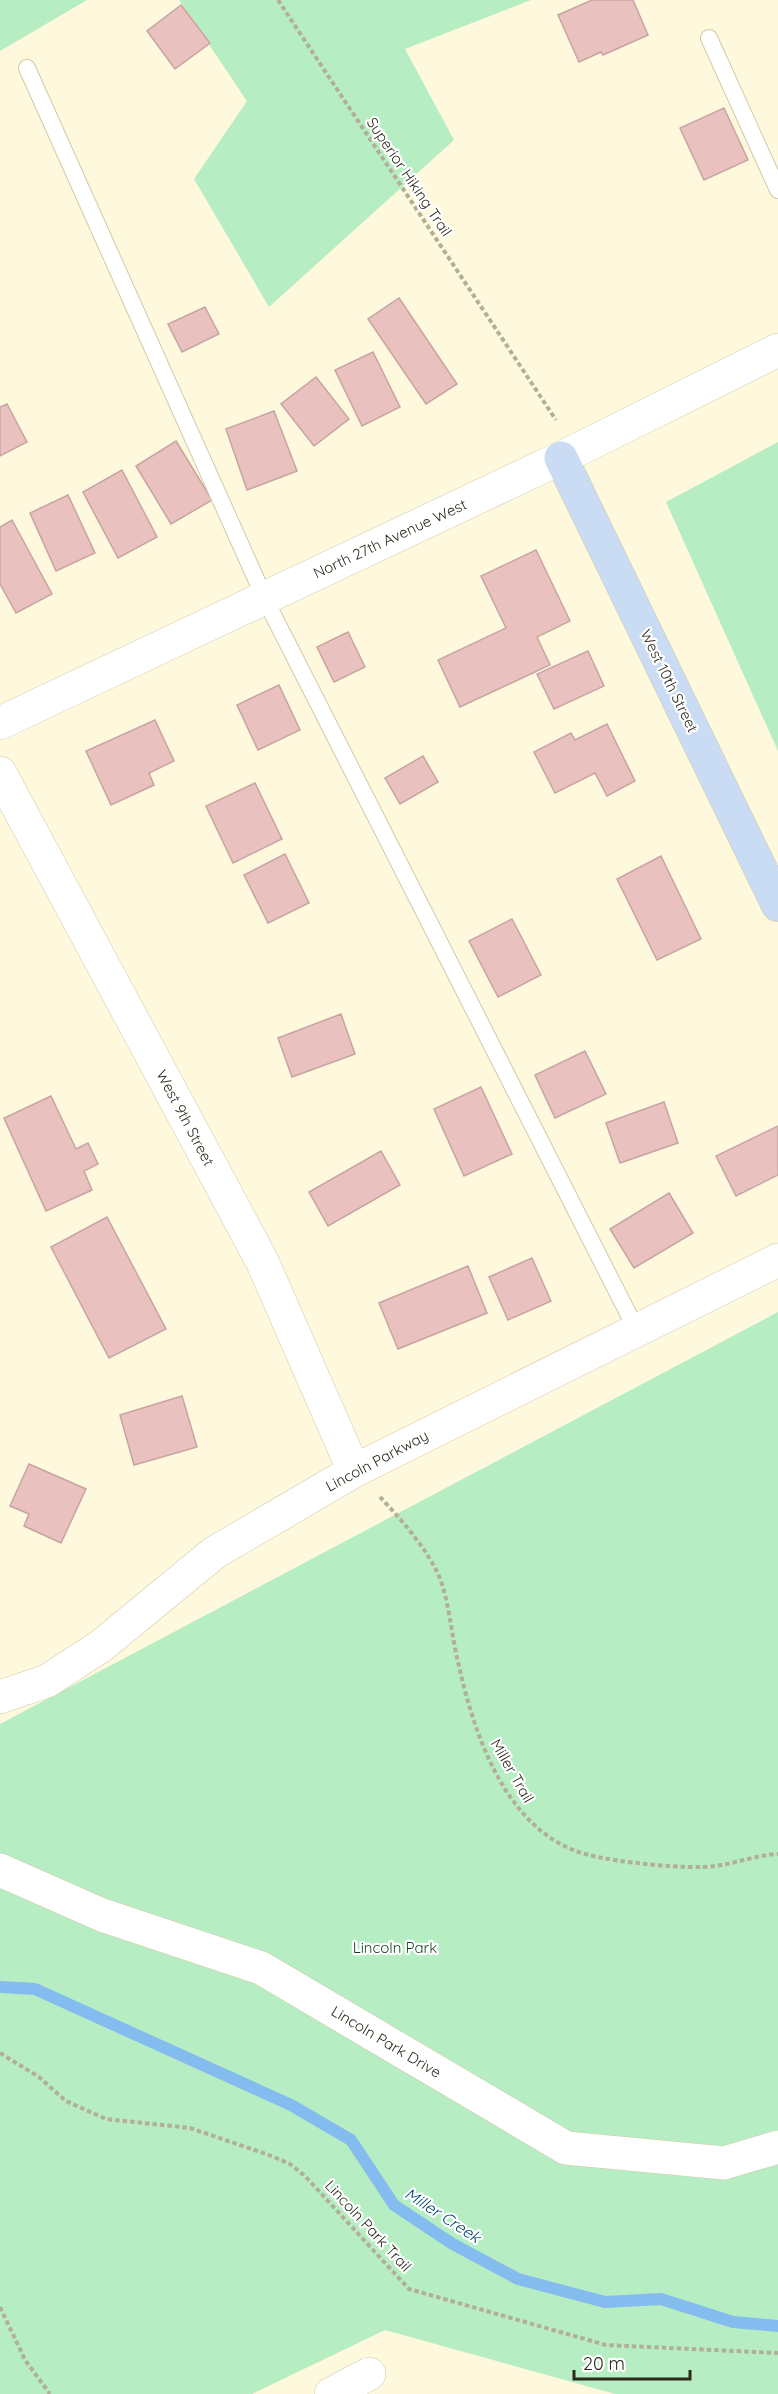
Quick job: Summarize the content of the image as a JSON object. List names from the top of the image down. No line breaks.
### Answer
{"streets":{"street":["North 27th Avenue West","West 10th Street","West 9th Street","Lincoln Parkway","Lincoln Park Drive"],"path":["Superior Hiking Trail","Miller Trail","Lincoln Park Trail"]},"crossings":[["North 27th Avenue West","West 10th Street"],["West 9th Street","Lincoln Parkway"],["West 9th Street","Miller Trail"],["Lincoln Parkway","Miller Trail"]],"water":["Miller Creek"],"parks":["Lincoln Park"],"scale_bar":"20 m"}
